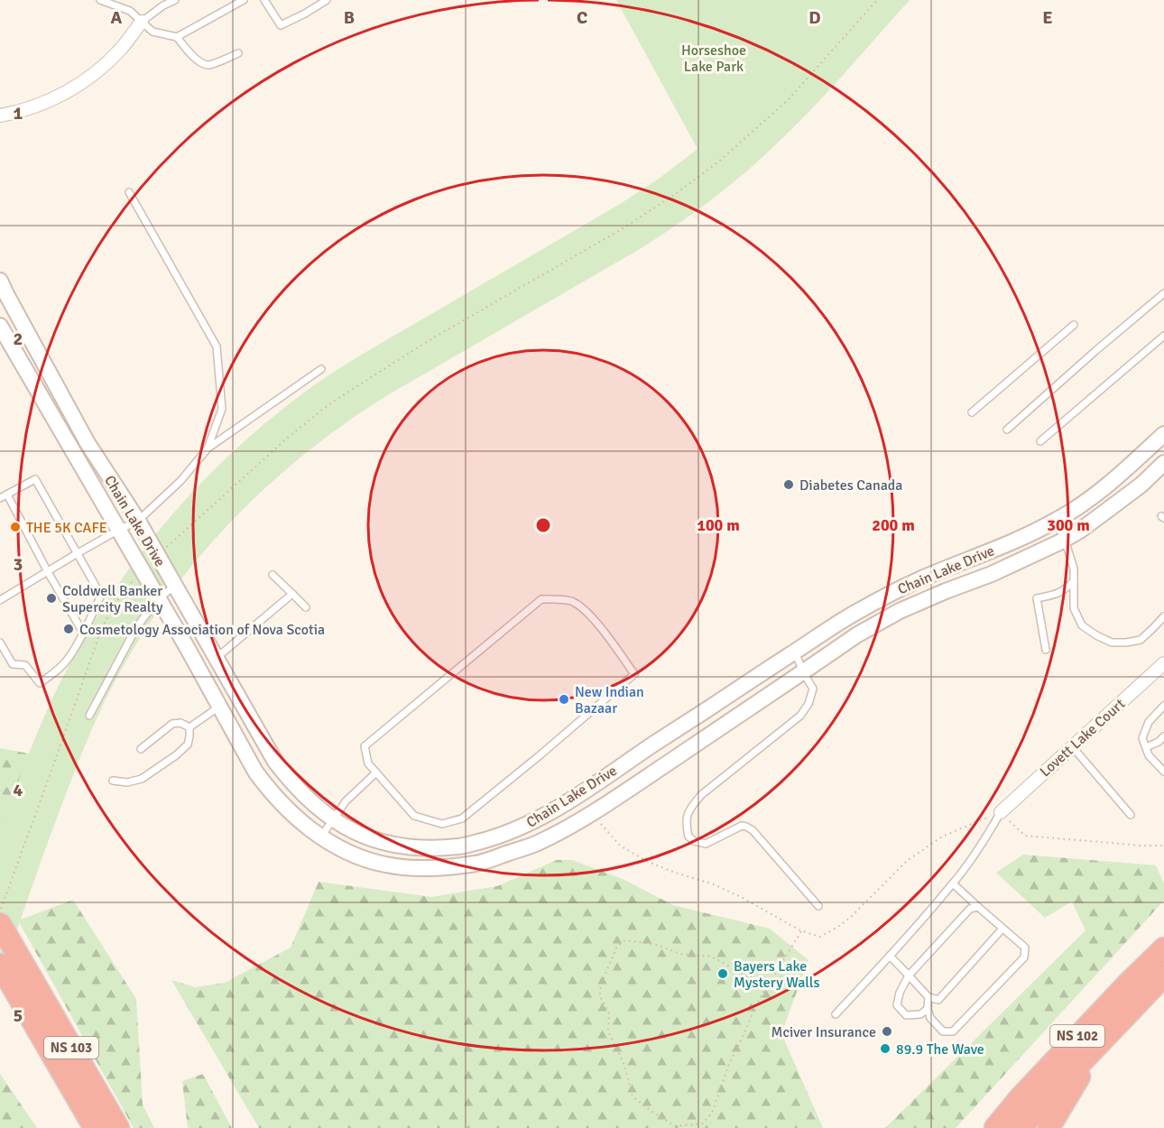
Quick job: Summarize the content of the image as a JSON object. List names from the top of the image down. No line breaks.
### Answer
{"streets":{"highway":["NS 102","NS 103"],"street":["Chain Lake Drive","Lovett Lake Court"]},"parks":["Horseshoe Lake Park"],"places":["Diabetes Canada","THE 5K CAFE","Coldwell Banker Supercity Realty","Cosmetology Association of Nova Scotia","New Indian Bazaar","Bayers Lake Mystery Walls","Mciver Insurance","89.9 The Wave"],"grid":{"columns":["A","B","C","D","E"],"rows":["1","2","3","4","5"]},"rings":["100 m","200 m","300 m"]}
